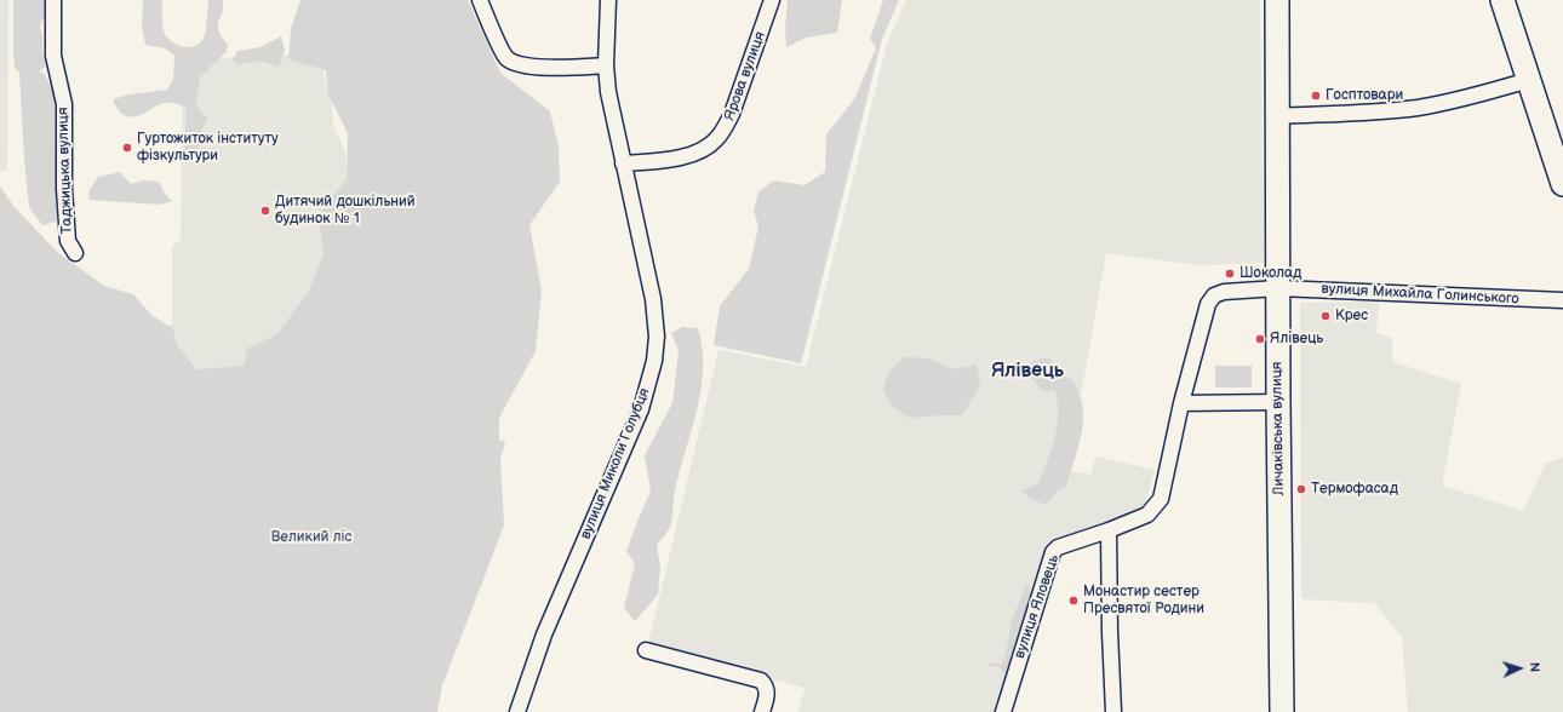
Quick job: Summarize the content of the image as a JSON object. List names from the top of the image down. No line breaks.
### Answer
{"streets":{"main road":["Личаківська вулиця"],"street":["Ярова вулиця","Таджицька вулиця","вулиця Михайла Голинського","вулиця Миколи Голубця","вулиця Яловець"]},"crossings":[["Ярова вулиця","вулиця Миколи Голубця"],["вулиця Михайла Голинського","Личаківська вулиця"],["вулиця Михайла Голинського","вулиця Яловець"]],"districts":["Ялівець"],"parks":["Великий ліс"],"places":["Госптовари","Гуртожиток інституту фізкультури","Дитячий дошкільний будинок № 1","Шоколад","Крес","Ялівець","Термофасад","Монастир сестер Пресвятої Родини"],"north":"right"}
